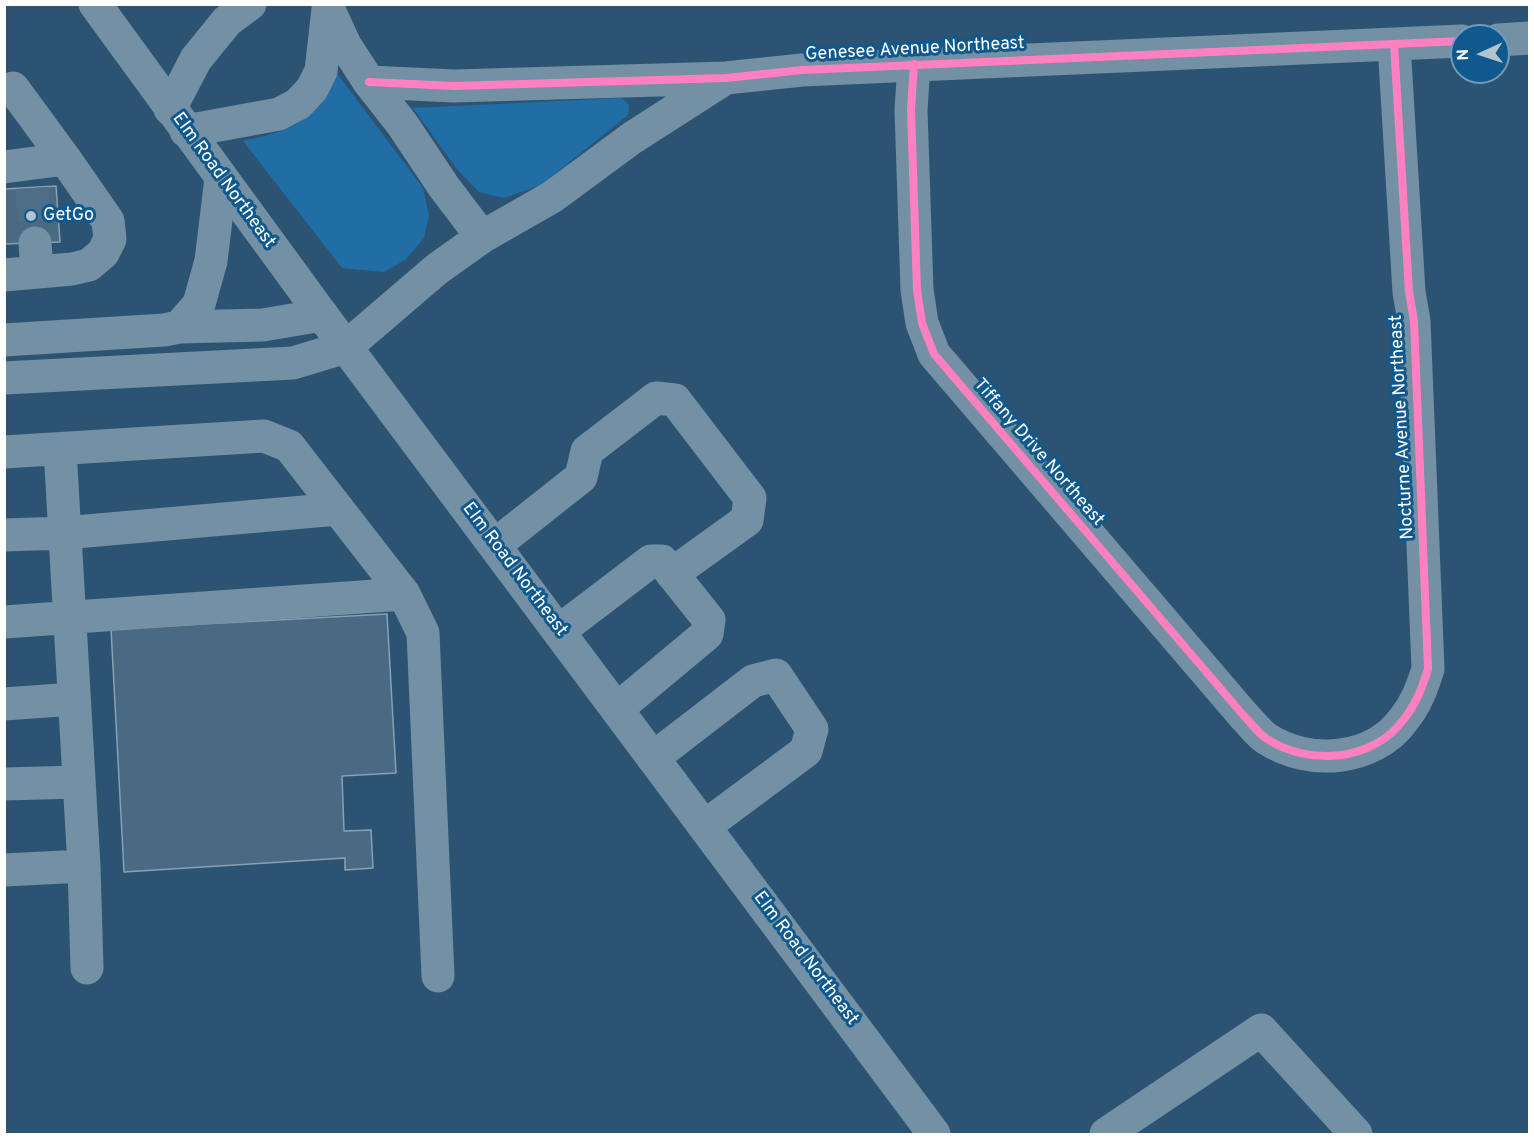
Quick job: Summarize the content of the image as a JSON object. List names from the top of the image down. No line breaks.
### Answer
{"streets":{"street":["Genesee Avenue Northeast","Elm Road Northeast","Nocturne Avenue Northeast","Tiffany Drive Northeast"]},"crossings":[["Genesee Avenue Northeast","Elm Road Northeast"],["Genesee Avenue Northeast","Nocturne Avenue Northeast"],["Genesee Avenue Northeast","Tiffany Drive Northeast"],["Nocturne Avenue Northeast","Tiffany Drive Northeast"]],"places":["GetGo"],"north":"left"}
